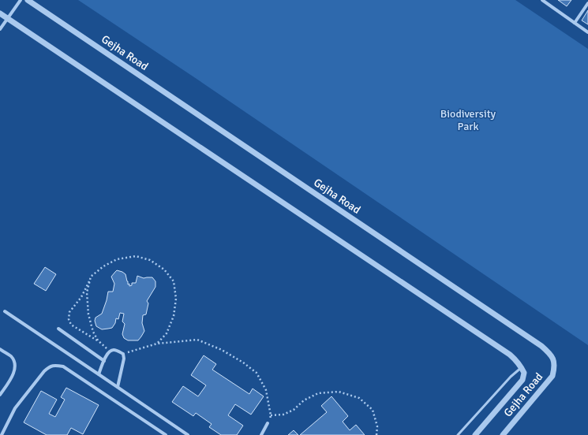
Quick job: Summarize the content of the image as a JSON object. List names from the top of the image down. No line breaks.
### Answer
{"streets":{"street":["Gejha Road"]},"parks":["Biodiversity Park"]}
